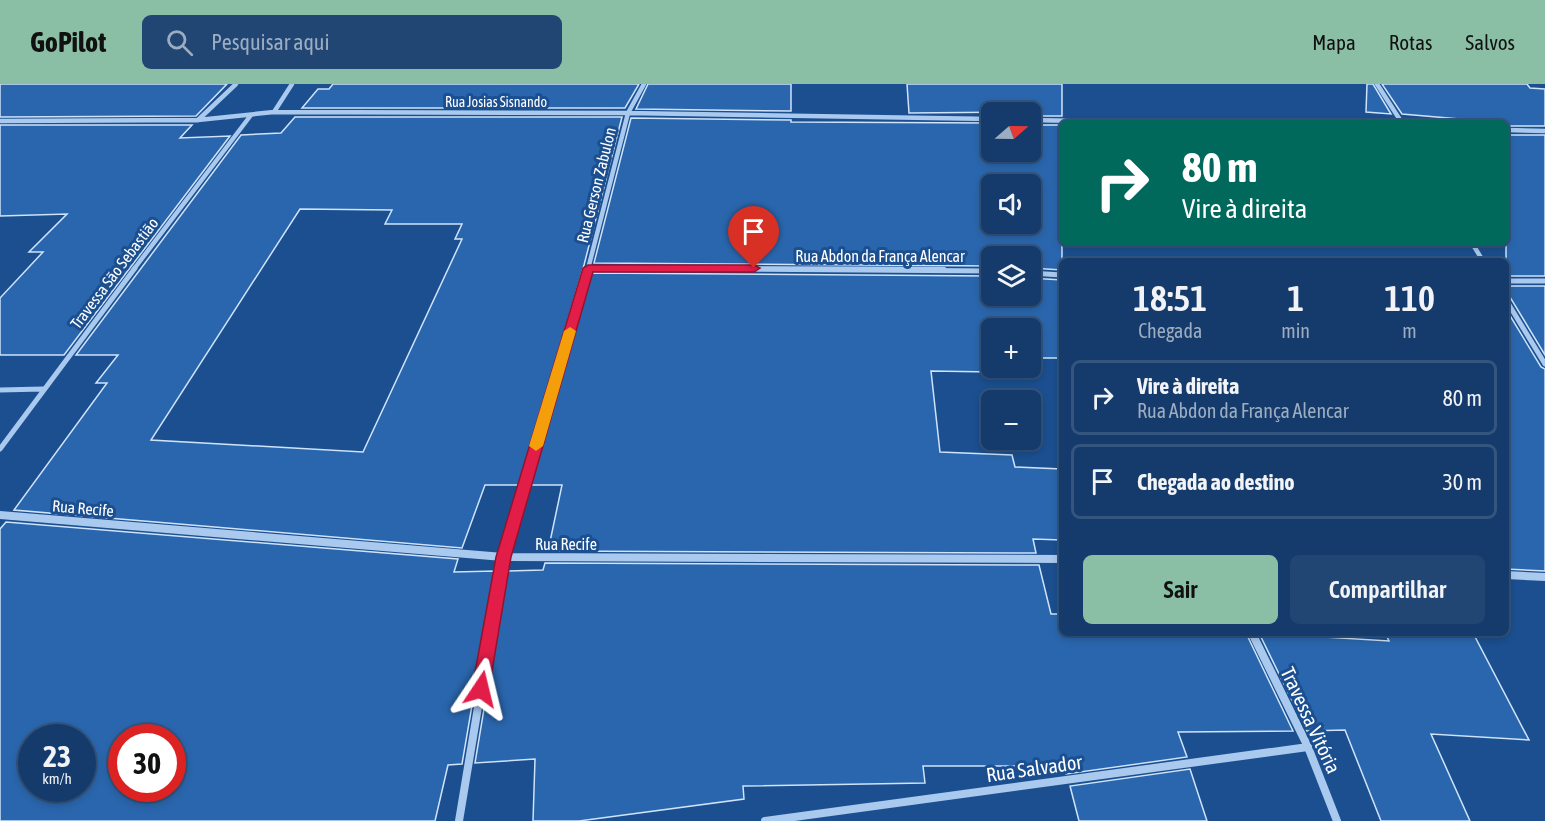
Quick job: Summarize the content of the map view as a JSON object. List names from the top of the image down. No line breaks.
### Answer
{"streets":{"street":["Rua Josias Sisnando","Rua Gerson Zabulon","Rua Abdon da França Alencar","Travessa São Sebastião","Rua Recife","Travessa Vitória","Rua Salvador"]},"crossings":[["Rua Josias Sisnando","Rua Gerson Zabulon"],["Rua Josias Sisnando","Travessa São Sebastião"],["Rua Gerson Zabulon","Rua Abdon da França Alencar"],["Rua Gerson Zabulon","Rua Recife"],["Travessa Vitória","Rua Salvador"]],"north":"right","page":{"header":"GoPilot","search":"Pesquisar aqui","nav":["Mapa","Rotas","Salvos"],"map_buttons":["+","−"],"turn":["80 m","Vire à direita"],"eta":["18:51","Chegada","1","min","110","m"],"list":[{"name":"Vire à direita","note":"Rua Abdon da França Alencar","value":"80 m"},{"name":"Chegada ao destino","value":"30 m"}],"buttons":["Sair","Compartilhar"],"speed":"23 km/h","limit":"30"}}
